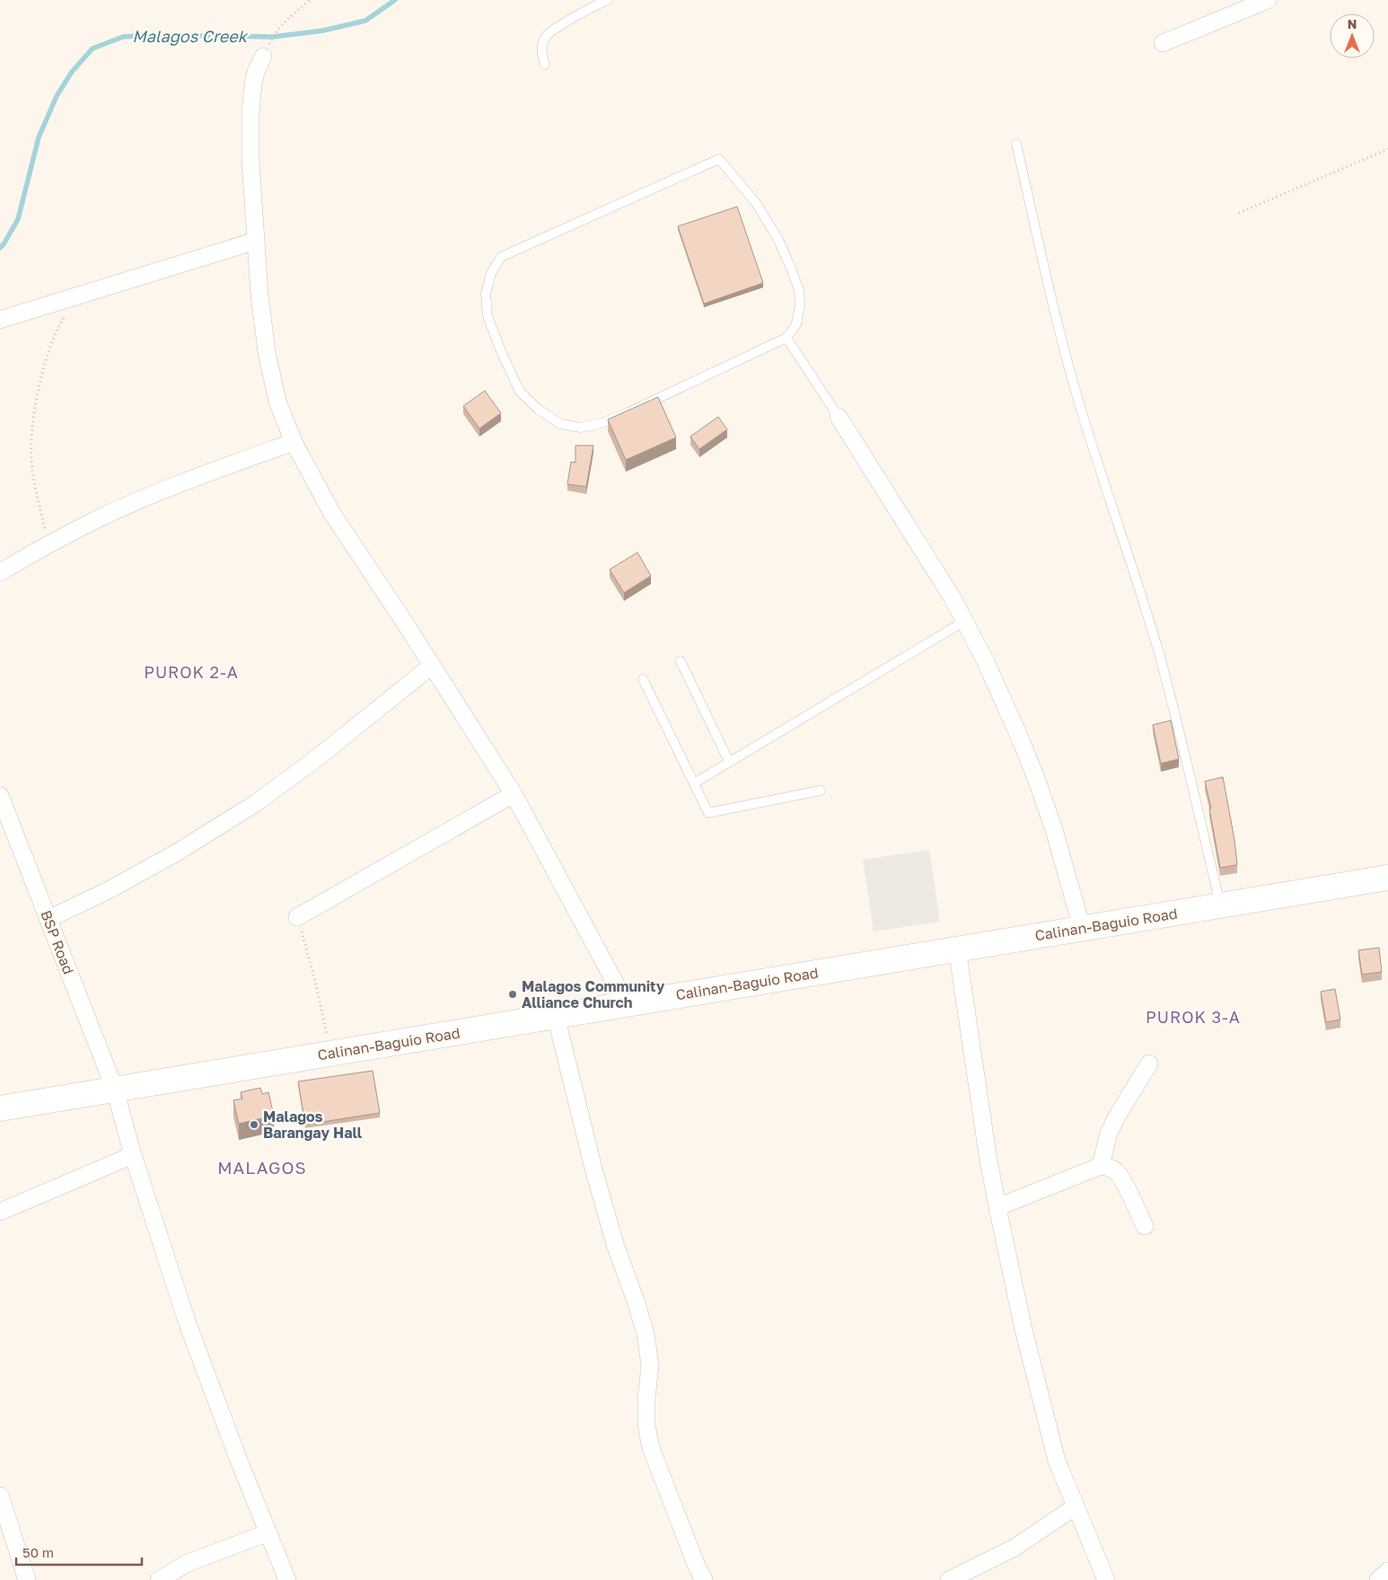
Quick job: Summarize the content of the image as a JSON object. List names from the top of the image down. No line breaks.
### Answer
{"streets":{"main road":["Calinan-Baguio Road"],"street":["BSP Road"]},"crossings":[["Calinan-Baguio Road","BSP Road"]],"districts":["PUROK 2-A","PUROK 3-A","MALAGOS"],"water":["Malagos Creek"],"places":["Malagos Community Alliance Church","Malagos Barangay Hall"],"scale_bar":"50 m","north":"top"}
